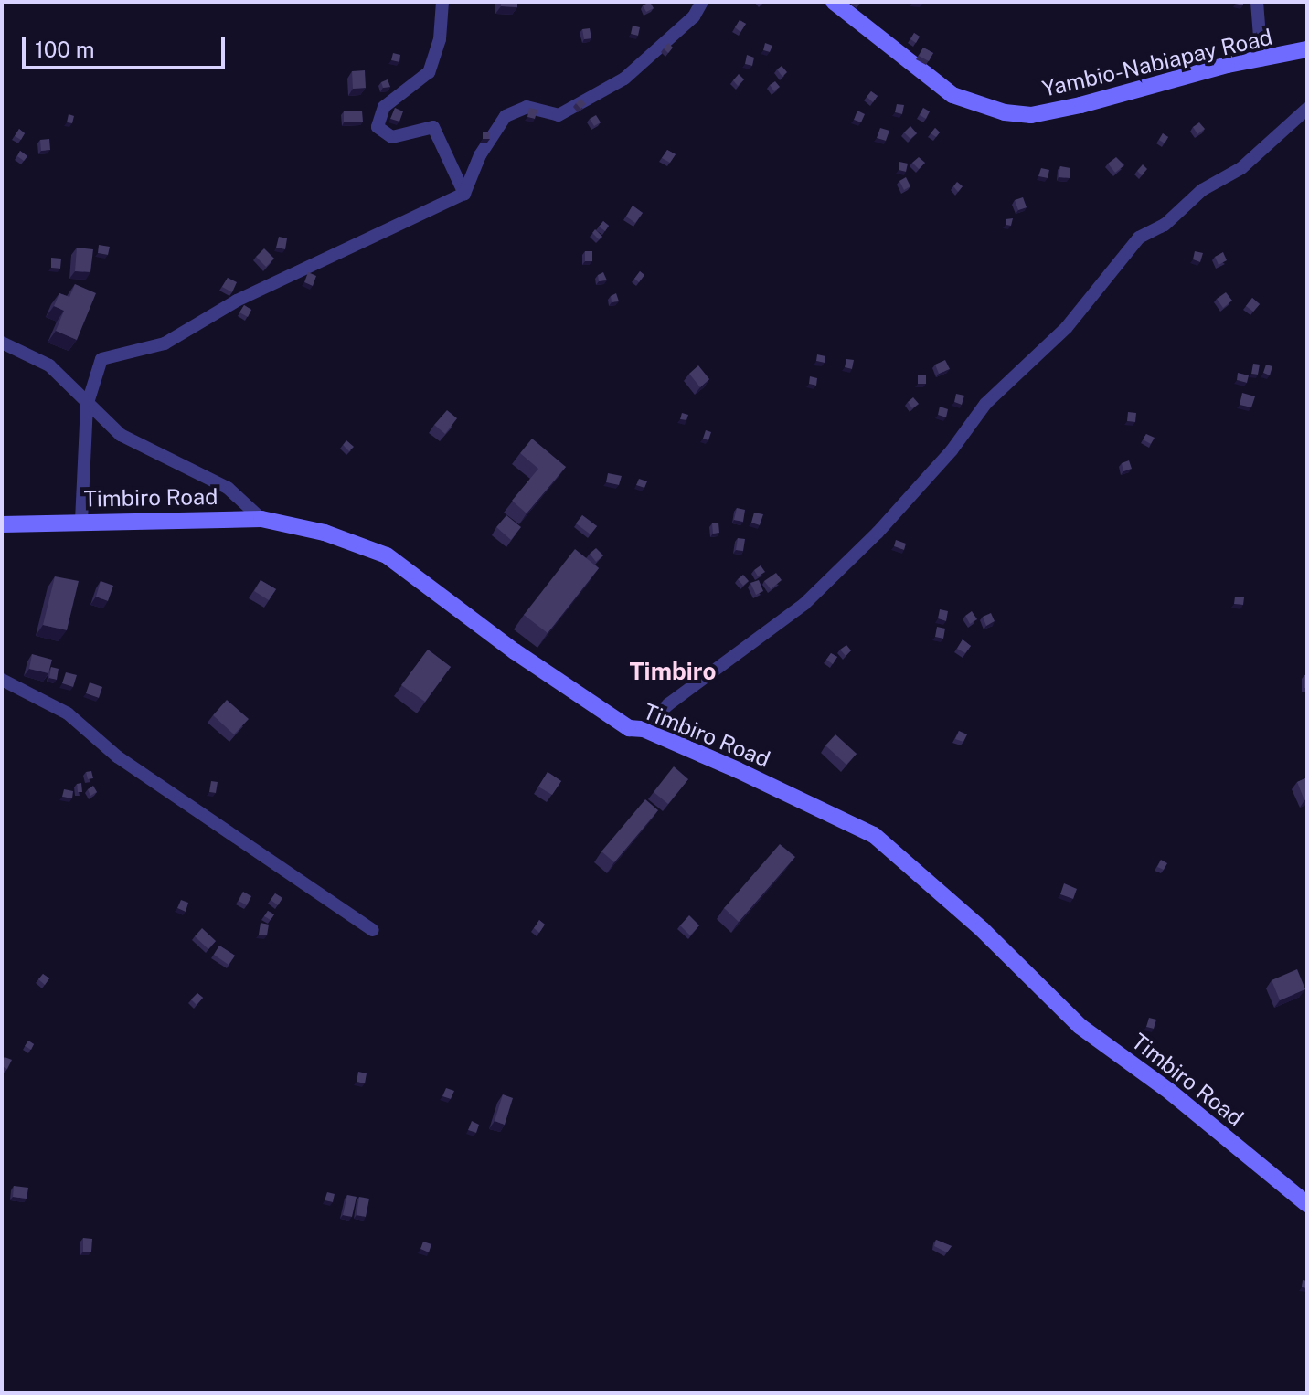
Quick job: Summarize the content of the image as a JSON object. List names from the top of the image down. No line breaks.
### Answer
{"streets":{"street":["Yambio-Nabiapay Road","Timbiro Road"]},"districts":["Timbiro"],"scale_bar":"100 m"}
